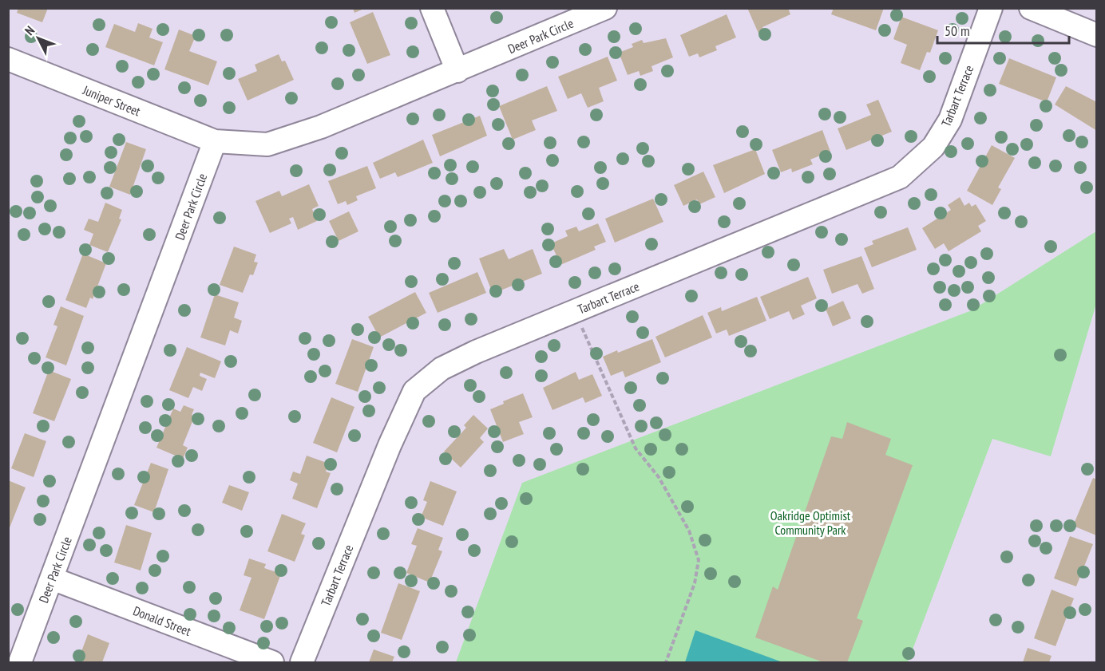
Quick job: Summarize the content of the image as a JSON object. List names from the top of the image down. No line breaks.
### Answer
{"streets":{"street":["Deer Park Circle","Tarbart Terrace","Juniper Street","Donald Street"]},"crossings":[["Deer Park Circle","Juniper Street"],["Deer Park Circle","Donald Street"]],"parks":["Oakridge Optimist Community Park"],"scale_bar":"50 m","north":"top left"}
